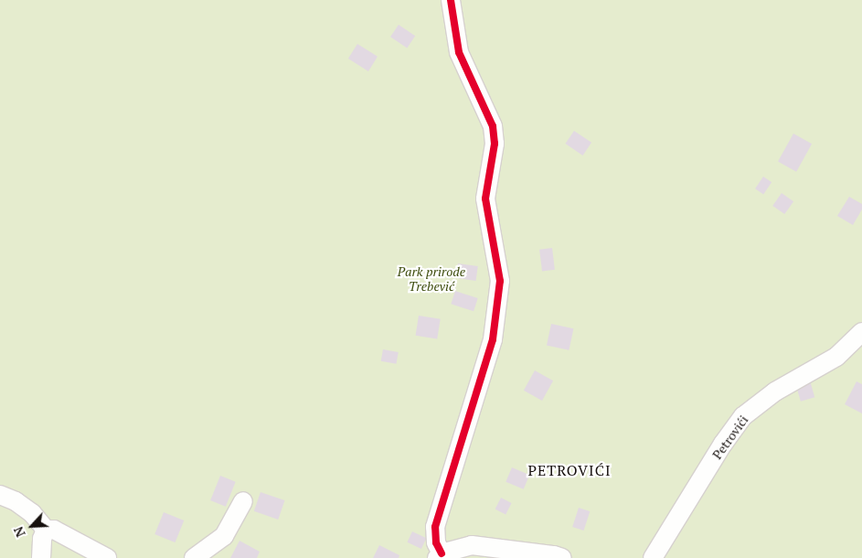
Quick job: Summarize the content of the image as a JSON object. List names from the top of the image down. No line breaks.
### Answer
{"streets":{"street":["Petrovići"]},"districts":["PETROVIĆI"],"parks":["Park prirode Trebević"],"north":"bottom left"}
